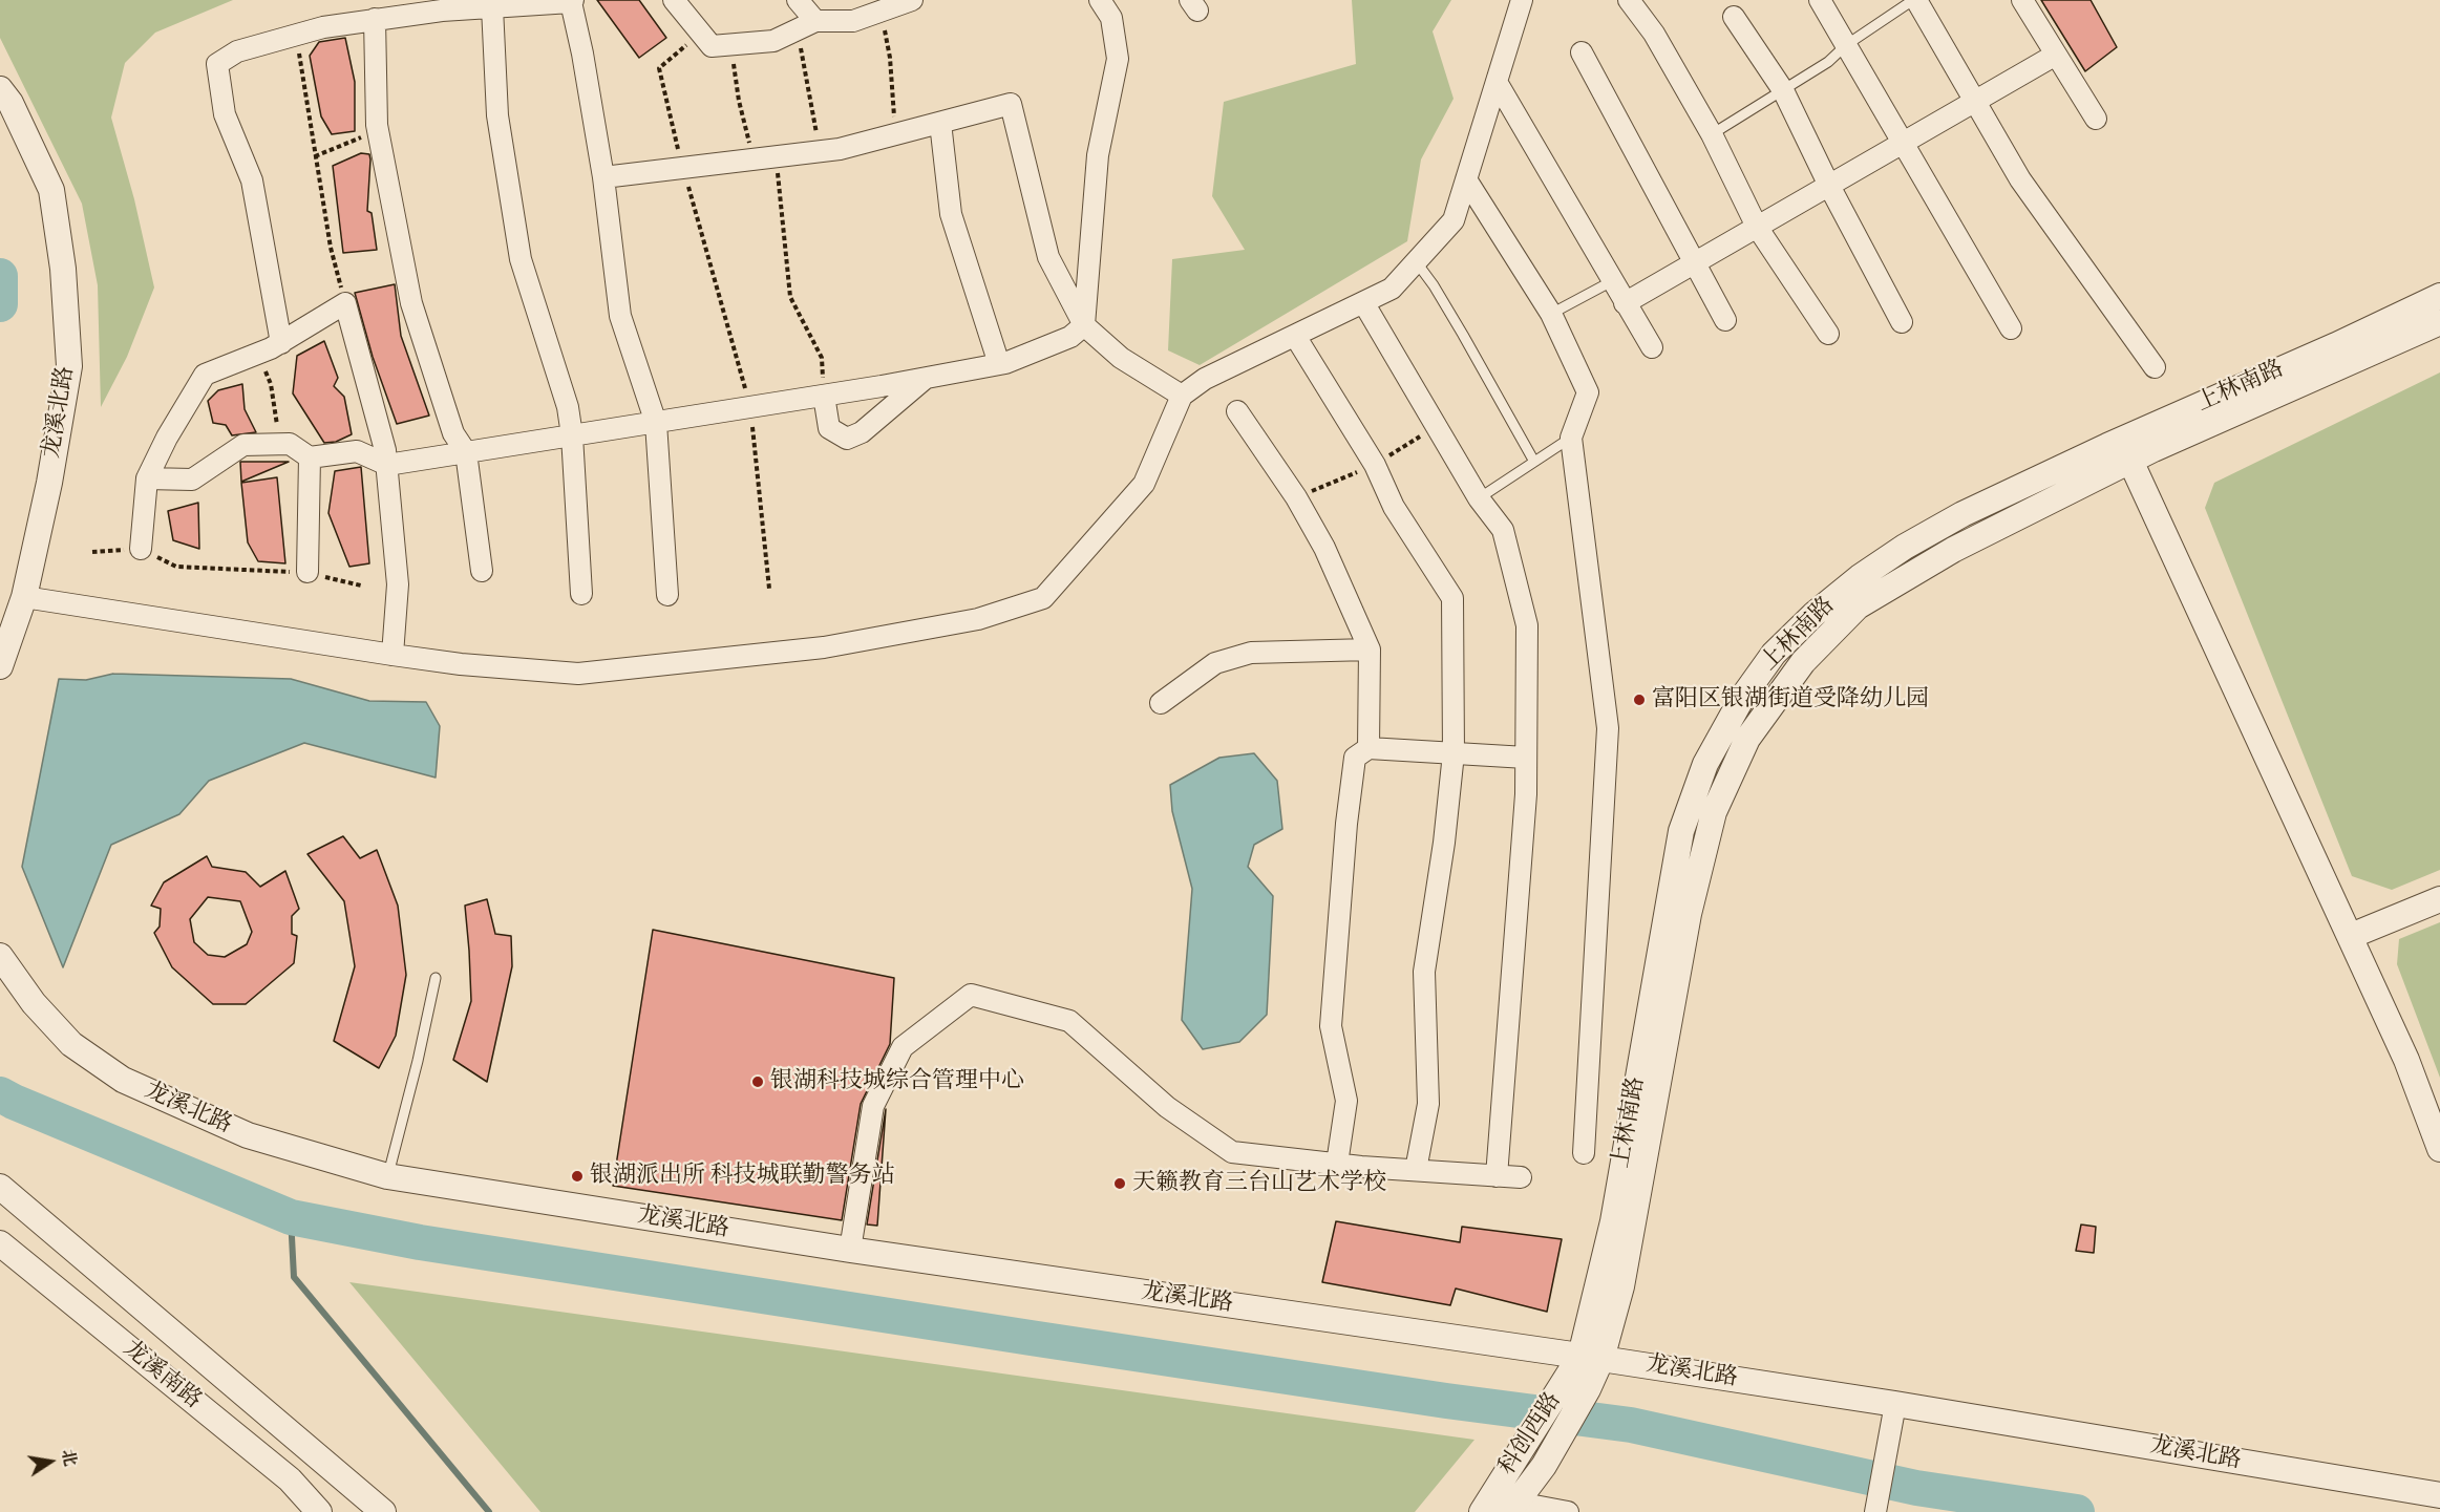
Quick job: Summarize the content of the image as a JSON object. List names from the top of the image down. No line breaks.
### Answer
{"streets":{"street":["上林南路","龙溪北路","龙溪南路","科创西路"]},"crossings":[["上林南路","龙溪北路"],["上林南路","科创西路"],["龙溪北路","科创西路"]],"places":["富阳区银湖街道受降幼儿园","银湖科技城综合管理中心","银湖派出所 科技城联勤警务站","天籁教育三台山艺术学校"],"north":"right"}
